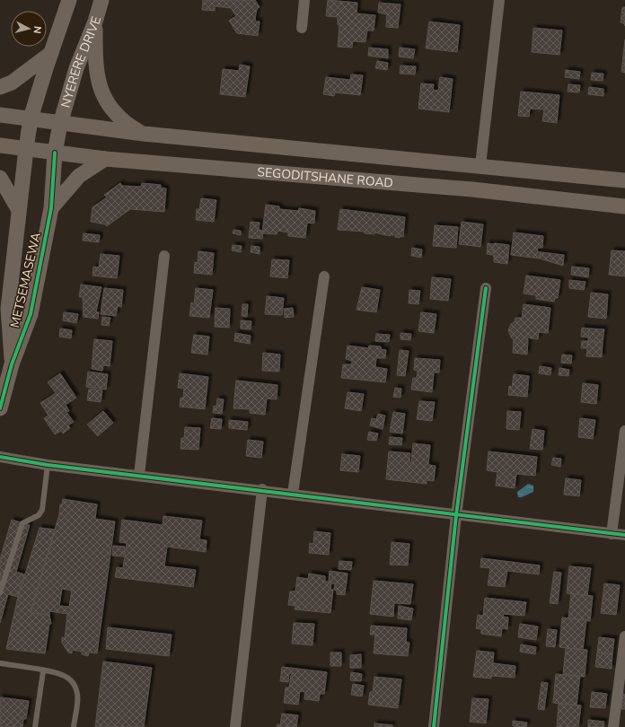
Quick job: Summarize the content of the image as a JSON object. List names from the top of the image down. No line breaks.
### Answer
{"streets":{"main road":["NYERERE DRIVE","SEGODITSHANE ROAD","METSEMASEWA"]},"crossings":[["NYERERE DRIVE","SEGODITSHANE ROAD"],["NYERERE DRIVE","METSEMASEWA"],["SEGODITSHANE ROAD","METSEMASEWA"]],"north":"right"}
